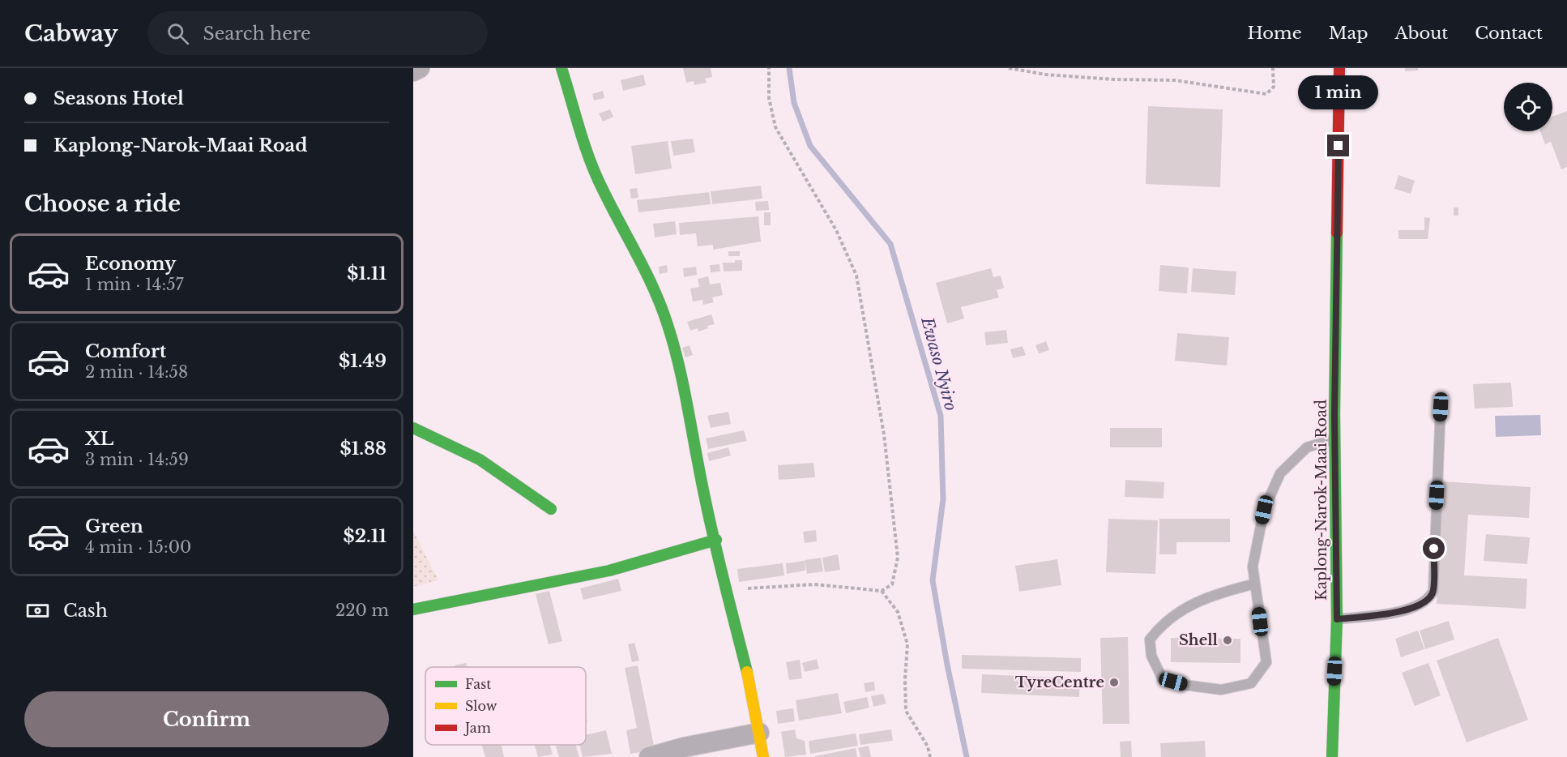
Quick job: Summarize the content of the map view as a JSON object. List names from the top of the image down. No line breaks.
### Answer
{"streets":{"main road":["Kaplong-Narok-Maai Road"]},"water":["Ewaso Nyiro"],"places":["Shell","TyreCentre"],"legend":["Fast","Slow","Jam"],"page":{"header":"Cabway","search":"Search here","nav":["Home","Map","About","Contact"],"banner":["Seasons Hotel","Kaplong-Narok-Maai Road"],"bubble":"1 min","heading":"Choose a ride","list":[{"name":"Economy","note":"1 min · 14:57","value":"$1.11"},{"name":"Comfort","note":"2 min · 14:58","value":"$1.49"},{"name":"XL","note":"3 min · 14:59","value":"$1.88"},{"name":"Green","note":"4 min · 15:00","value":"$2.11"}],"pay":["Cash","220 m"],"buttons":"Confirm"}}
